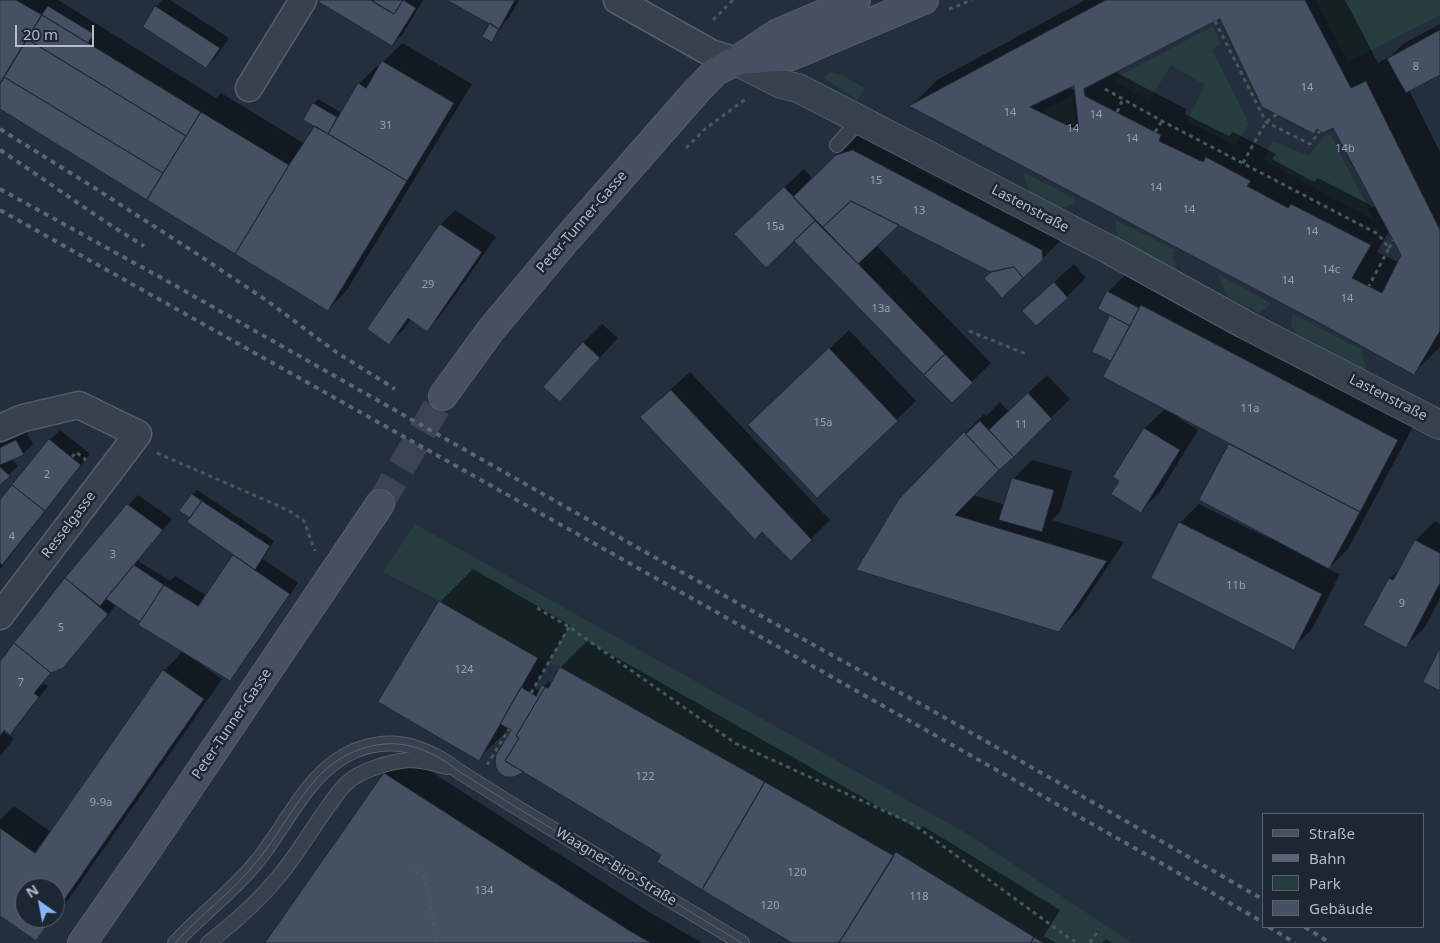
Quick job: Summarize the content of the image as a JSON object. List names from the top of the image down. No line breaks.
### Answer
{"streets":{"main road":["Peter-Tunner-Gasse"],"street":["Lastenstraße","Resselgasse"],"lane":["Waagner-Biro-Straße"]},"crossings":[["Lastenstraße","Peter-Tunner-Gasse"]],"house_numbers":["8","14","14","14","31","14","14","14b","15","14","14","13","15a","14","14c","14","29","14","13a","11a","15a","11","2","4","3","11b","9","5","124","7","122","9-9a","120","134","118","120"],"legend":["Straße","Bahn","Park","Gebäude"],"scale_bar":"20 m","north":"top left"}
